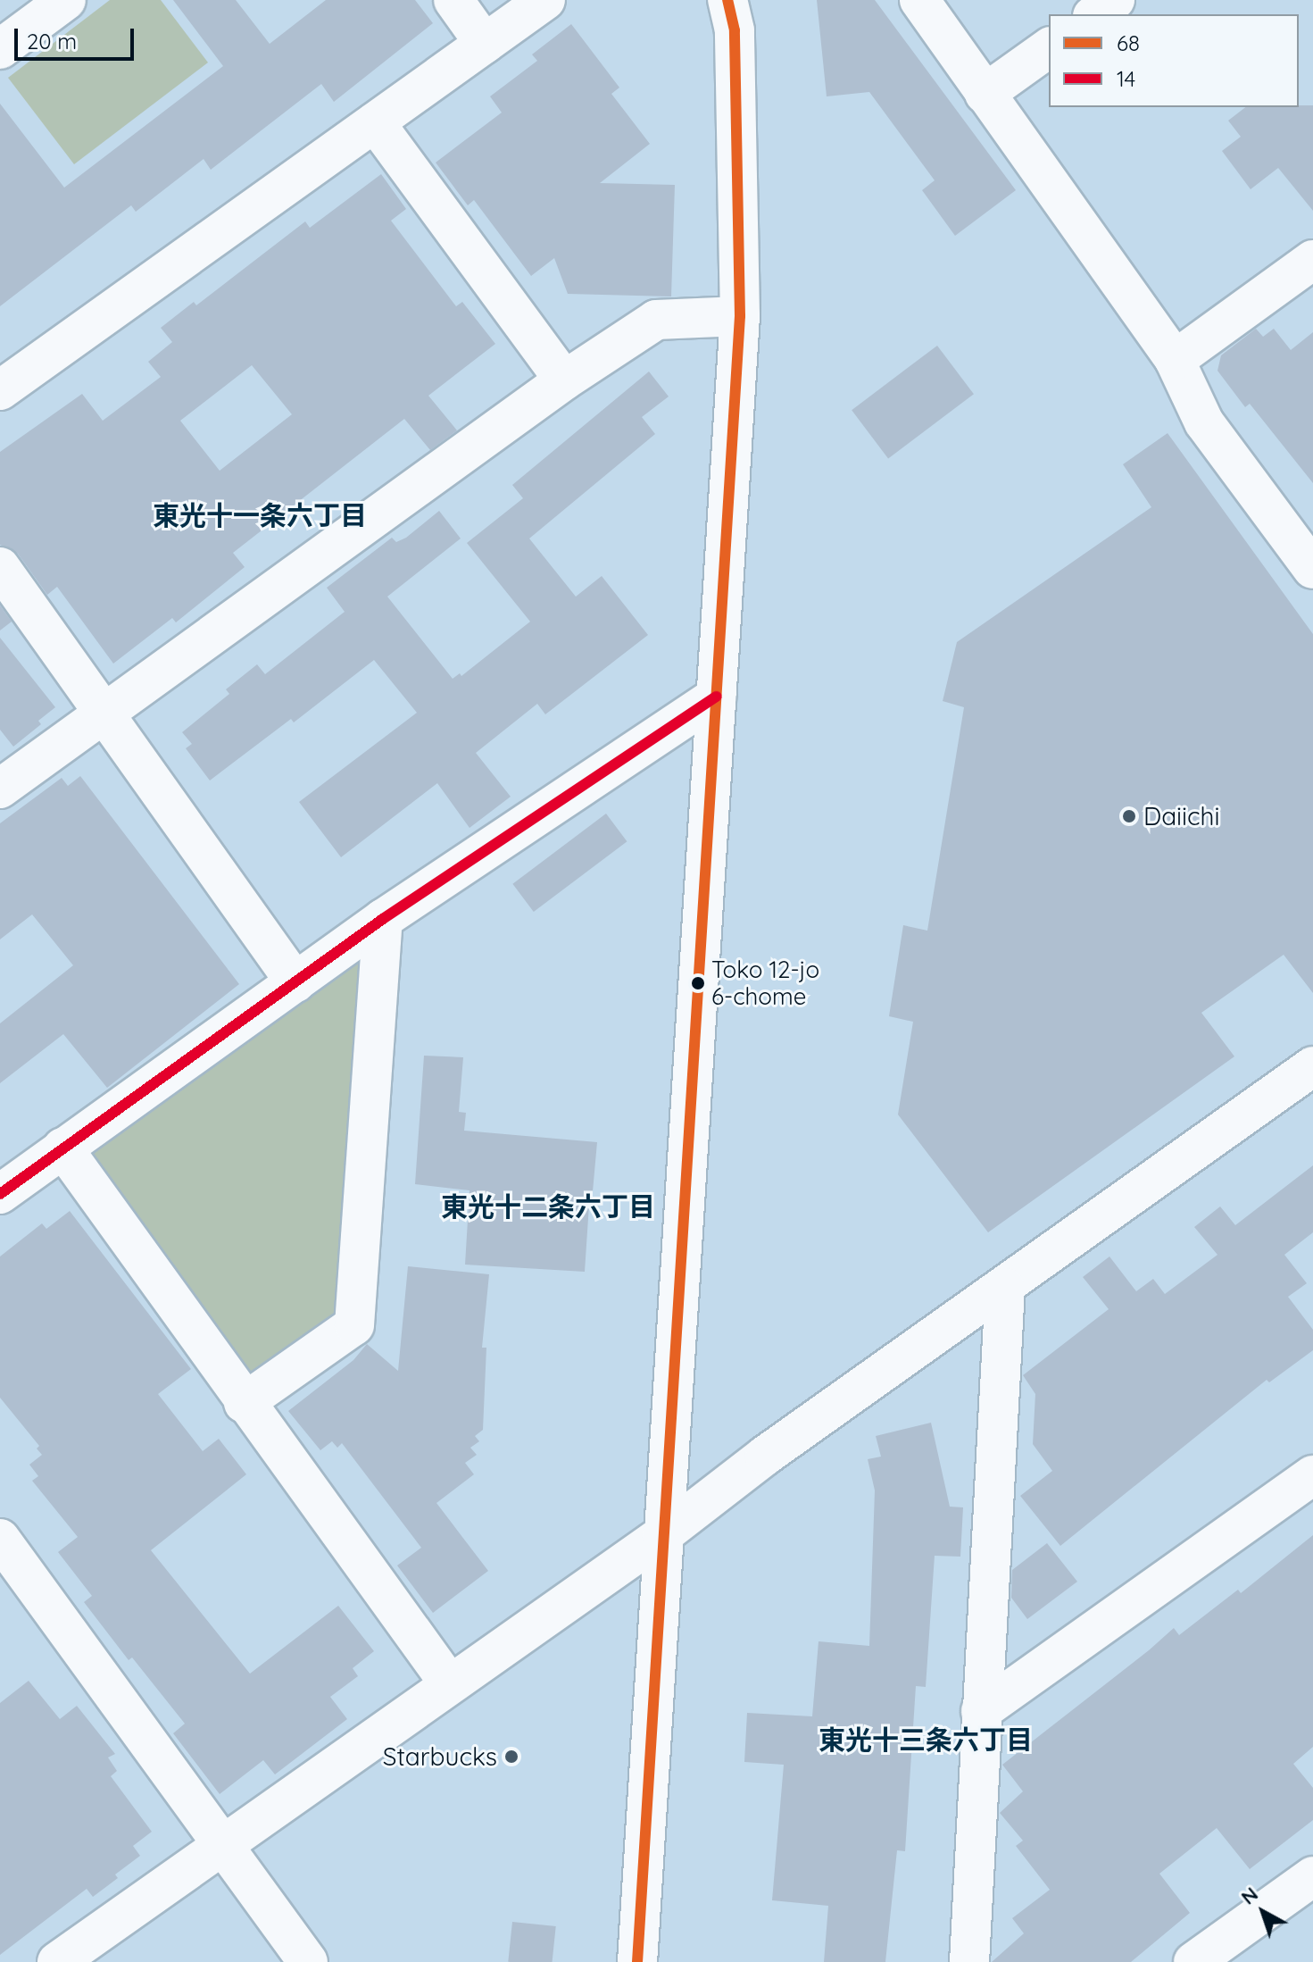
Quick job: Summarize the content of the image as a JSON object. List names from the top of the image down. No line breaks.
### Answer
{"districts":["東光十一条六丁目","東光十二条六丁目","東光十三条六丁目"],"places":["Daiichi","Toko 12-jo 6-chome","Starbucks"],"lines":["transit line 68","transit line 14"],"legend":["68","14"],"scale_bar":"20 m","north":"top left"}
